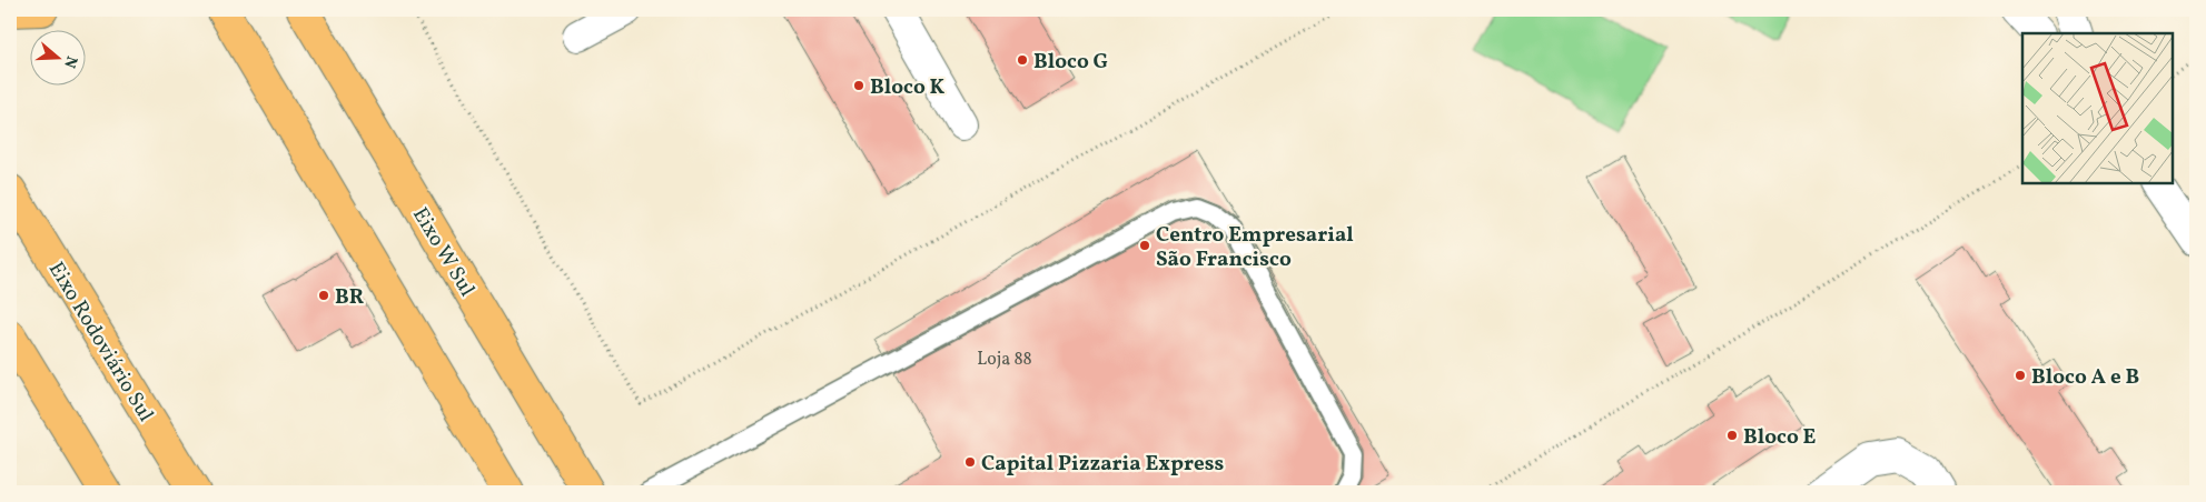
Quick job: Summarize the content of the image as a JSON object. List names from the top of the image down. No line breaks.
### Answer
{"streets":{"main road":["Eixo W Sul","Eixo Rodoviário Sul"]},"places":["Bloco G","Bloco K","Centro Empresarial São Francisco","BR","Bloco A e B","Bloco E","Capital Pizzaria Express"],"house_numbers":["Loja 88"],"north":"right"}
